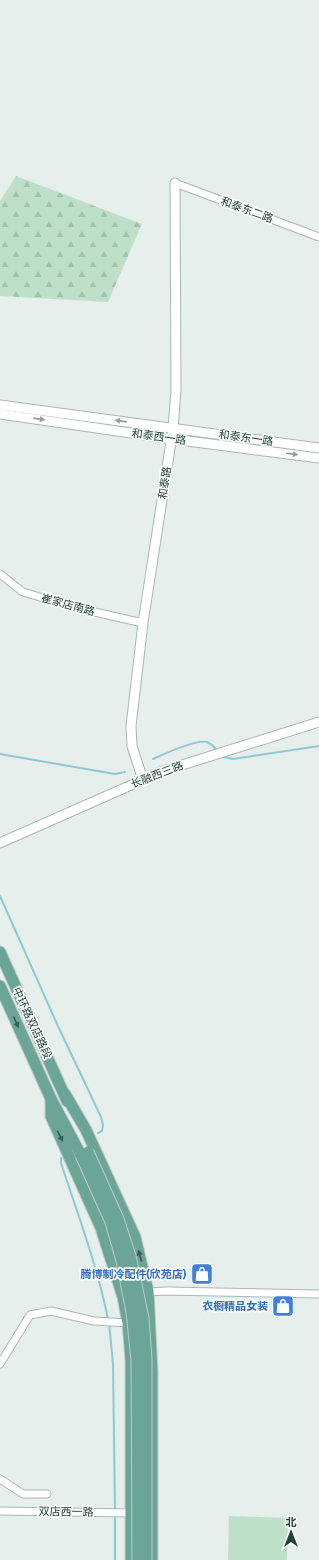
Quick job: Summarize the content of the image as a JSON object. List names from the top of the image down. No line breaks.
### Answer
{"streets":{"main road":["中环路双店路段"],"street":["和泰东二路","和泰西一路","和泰东一路","和泰路","崔家店南路","长融西三路","双店西一路"]},"crossings":[["和泰东二路","和泰路"],["和泰西一路","和泰东一路"],["和泰西一路","和泰路"],["和泰东一路","和泰路"],["和泰路","崔家店南路"],["和泰路","长融西三路"]],"places":{"shop":["腾博制冷配件(欣苑店)","衣橱精品女装"]},"north":"top"}
